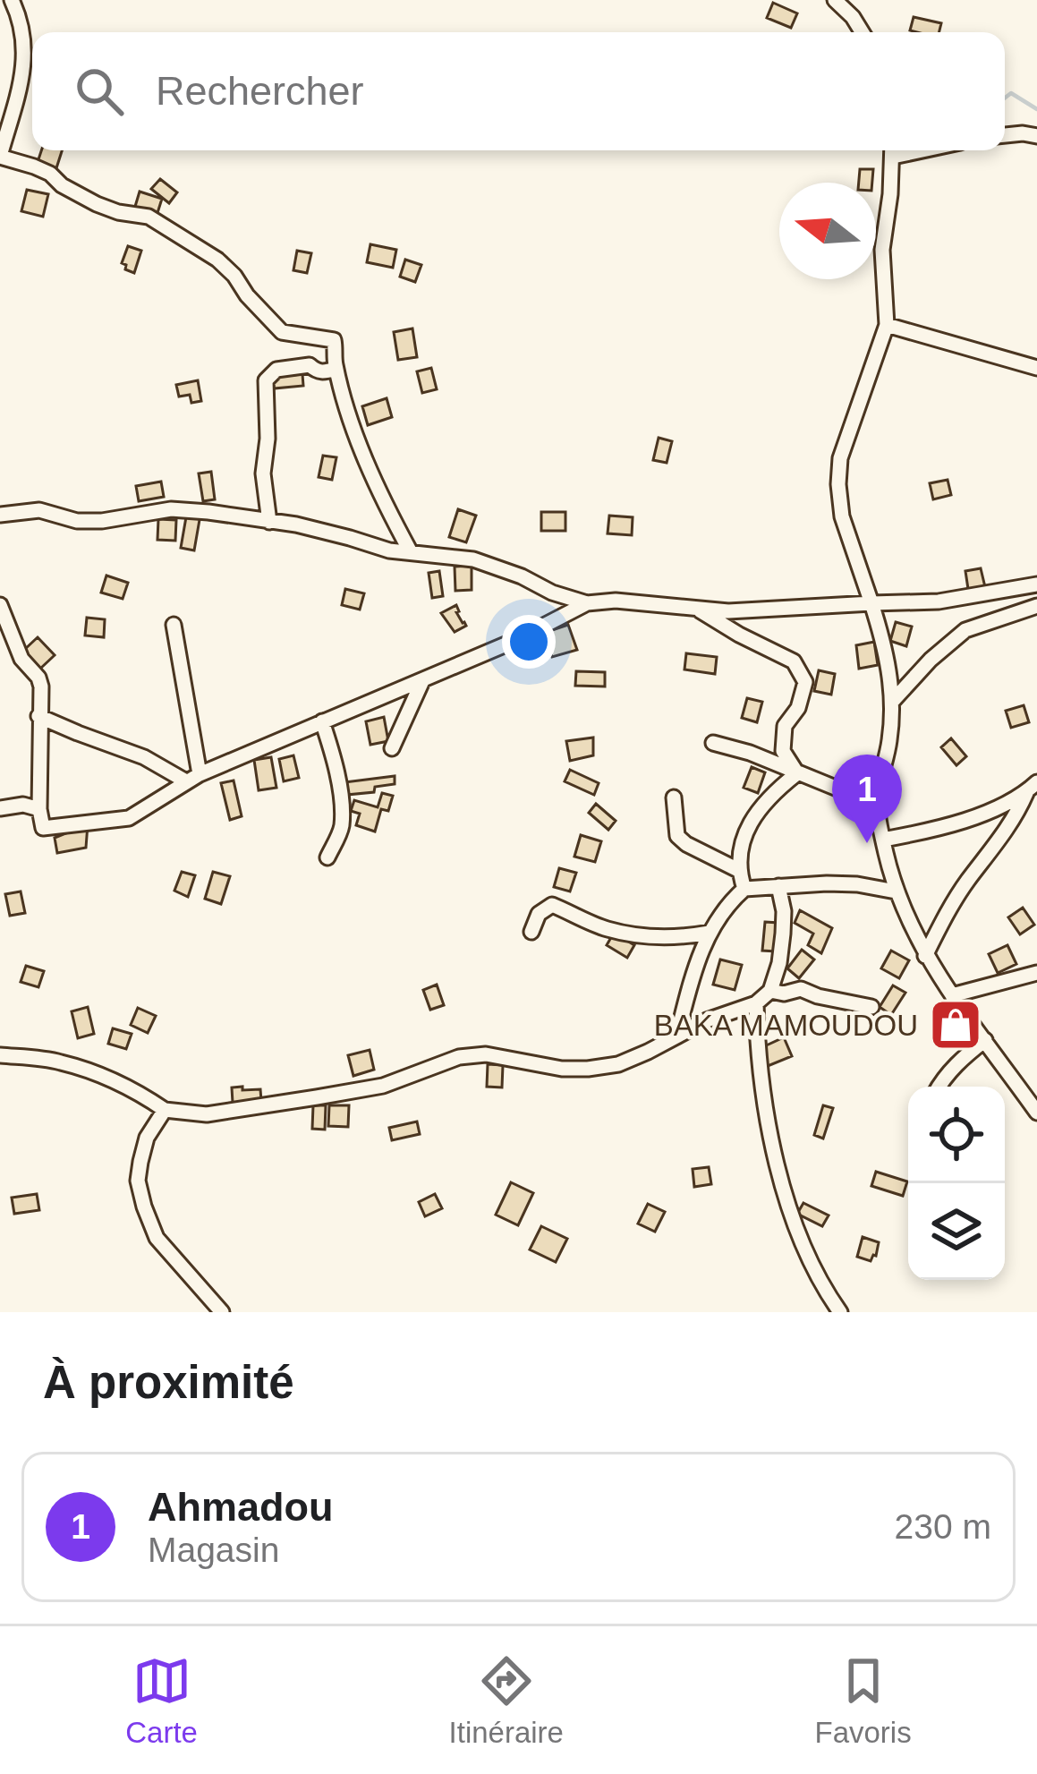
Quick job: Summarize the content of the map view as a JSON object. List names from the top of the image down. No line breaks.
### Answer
{"places":{"shop":["BAKA MAMOUDOU"]},"north":"left","page":{"search":"Rechercher","pins":"1","heading":"À proximité","list":[{"mark":"1","name":"Ahmadou","note":"Magasin","value":"230 m"}],"nav":["Carte","Itinéraire","Favoris"]}}
